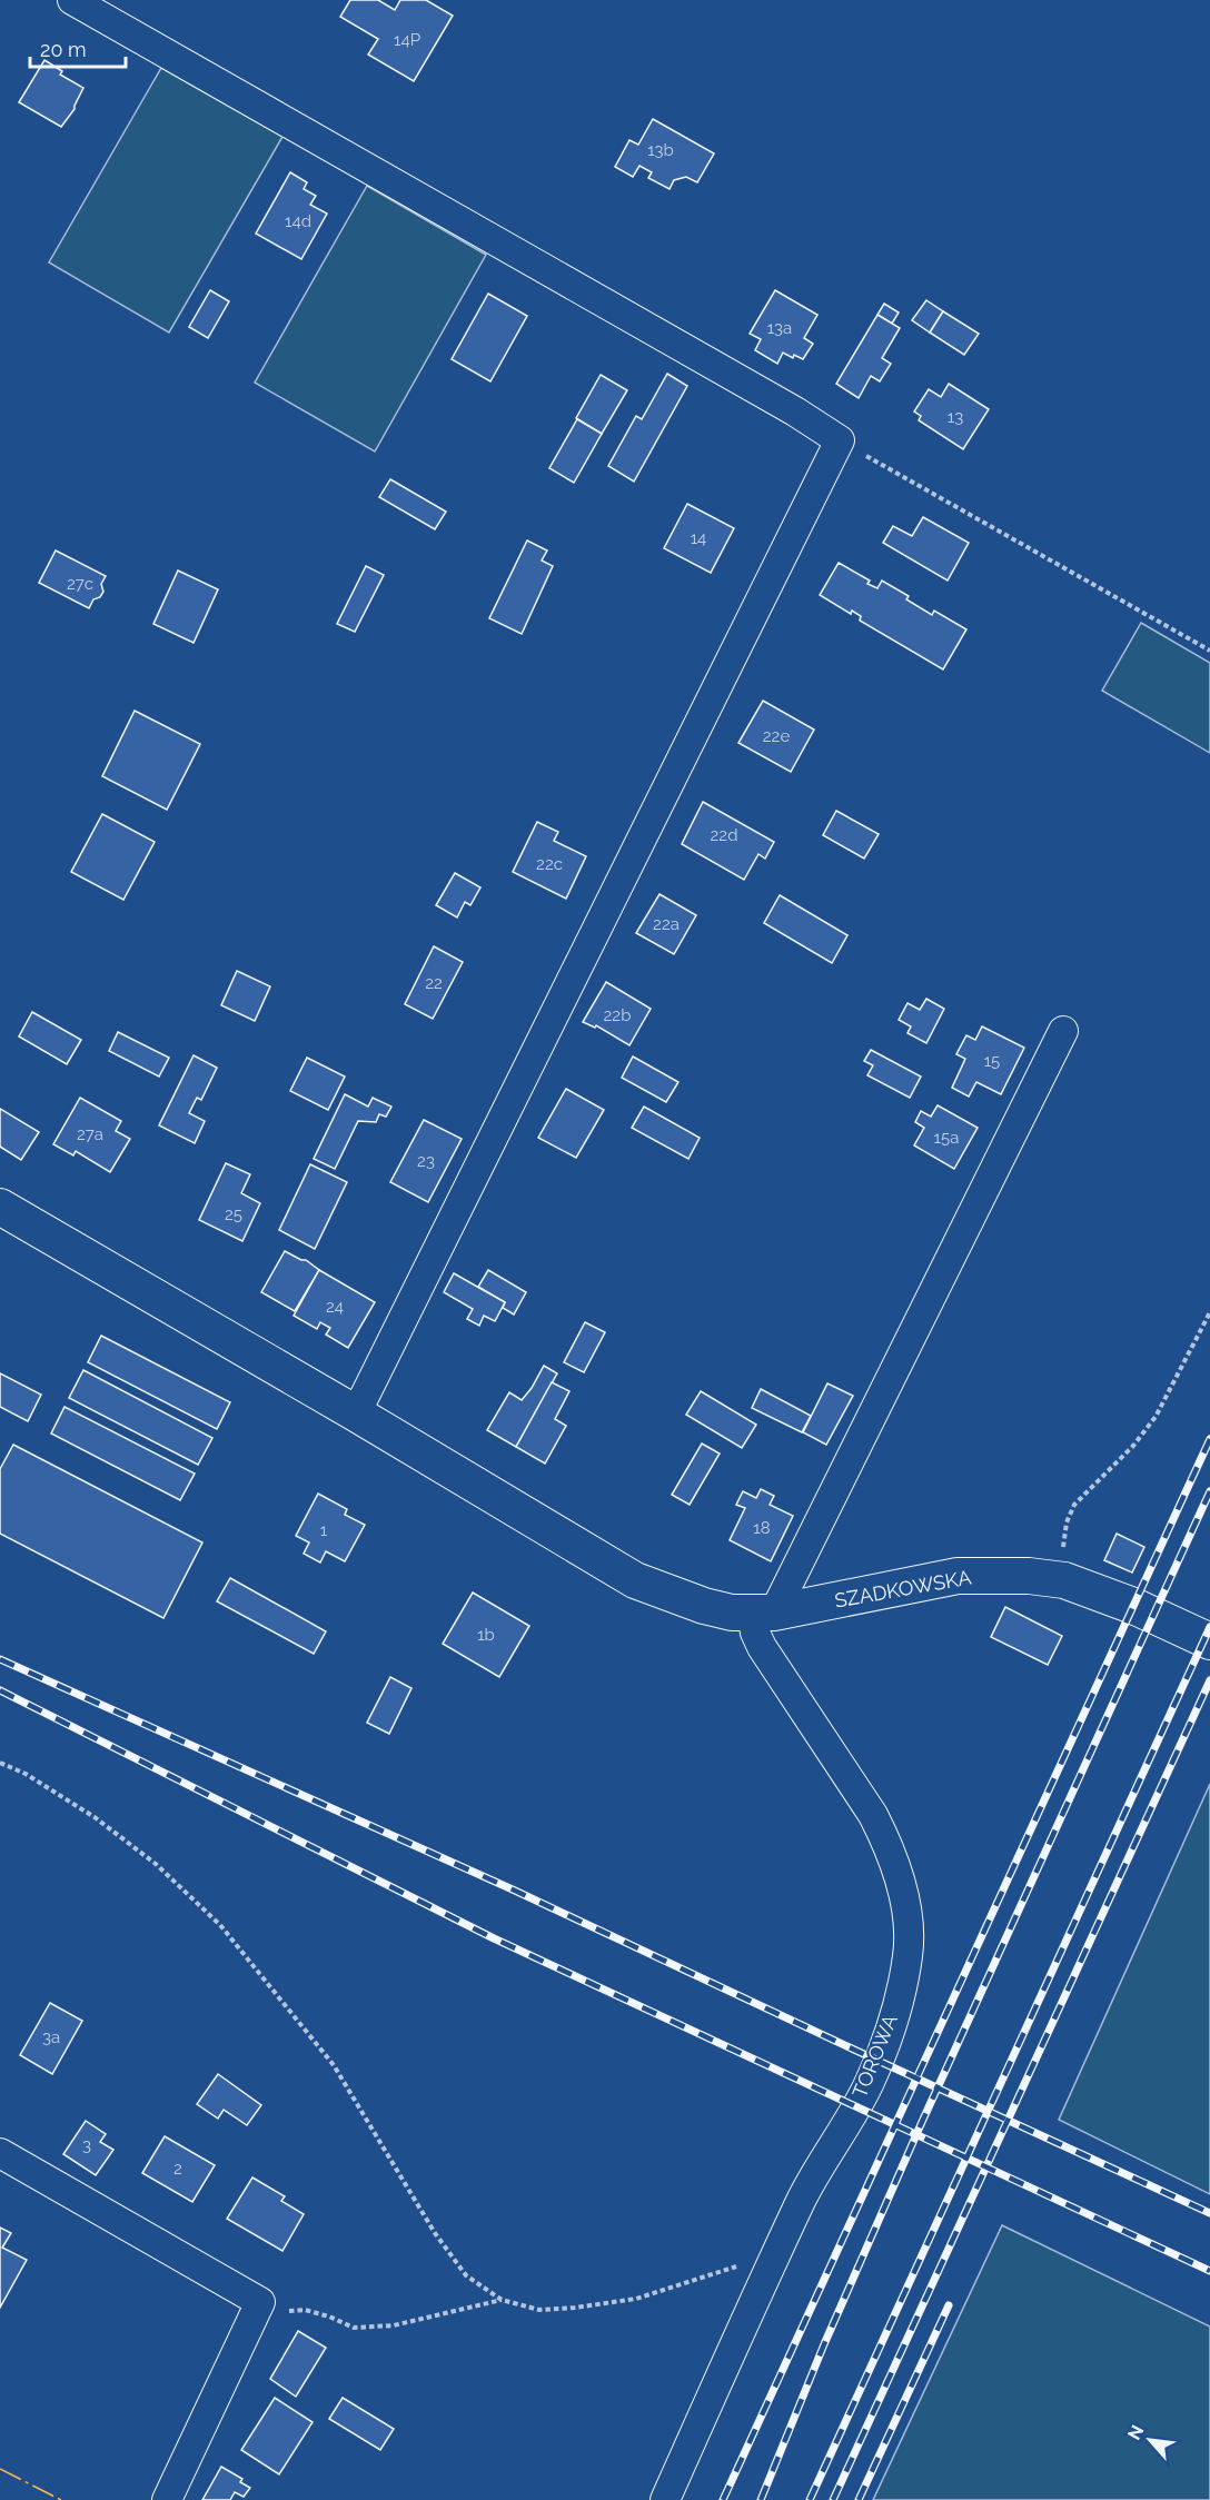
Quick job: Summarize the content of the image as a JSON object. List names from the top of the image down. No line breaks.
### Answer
{"streets":{"street":["SZADKOWSKA","TOROWA"]},"crossings":[["SZADKOWSKA","TOROWA"]],"house_numbers":["14P","13b","14d","13a","13","14","27c","22e","22d","22c","22a","22","22b","15","27a","15a","23","25","24","18","1","1b","3a","3","2"],"scale_bar":"20 m","north":"top left"}
